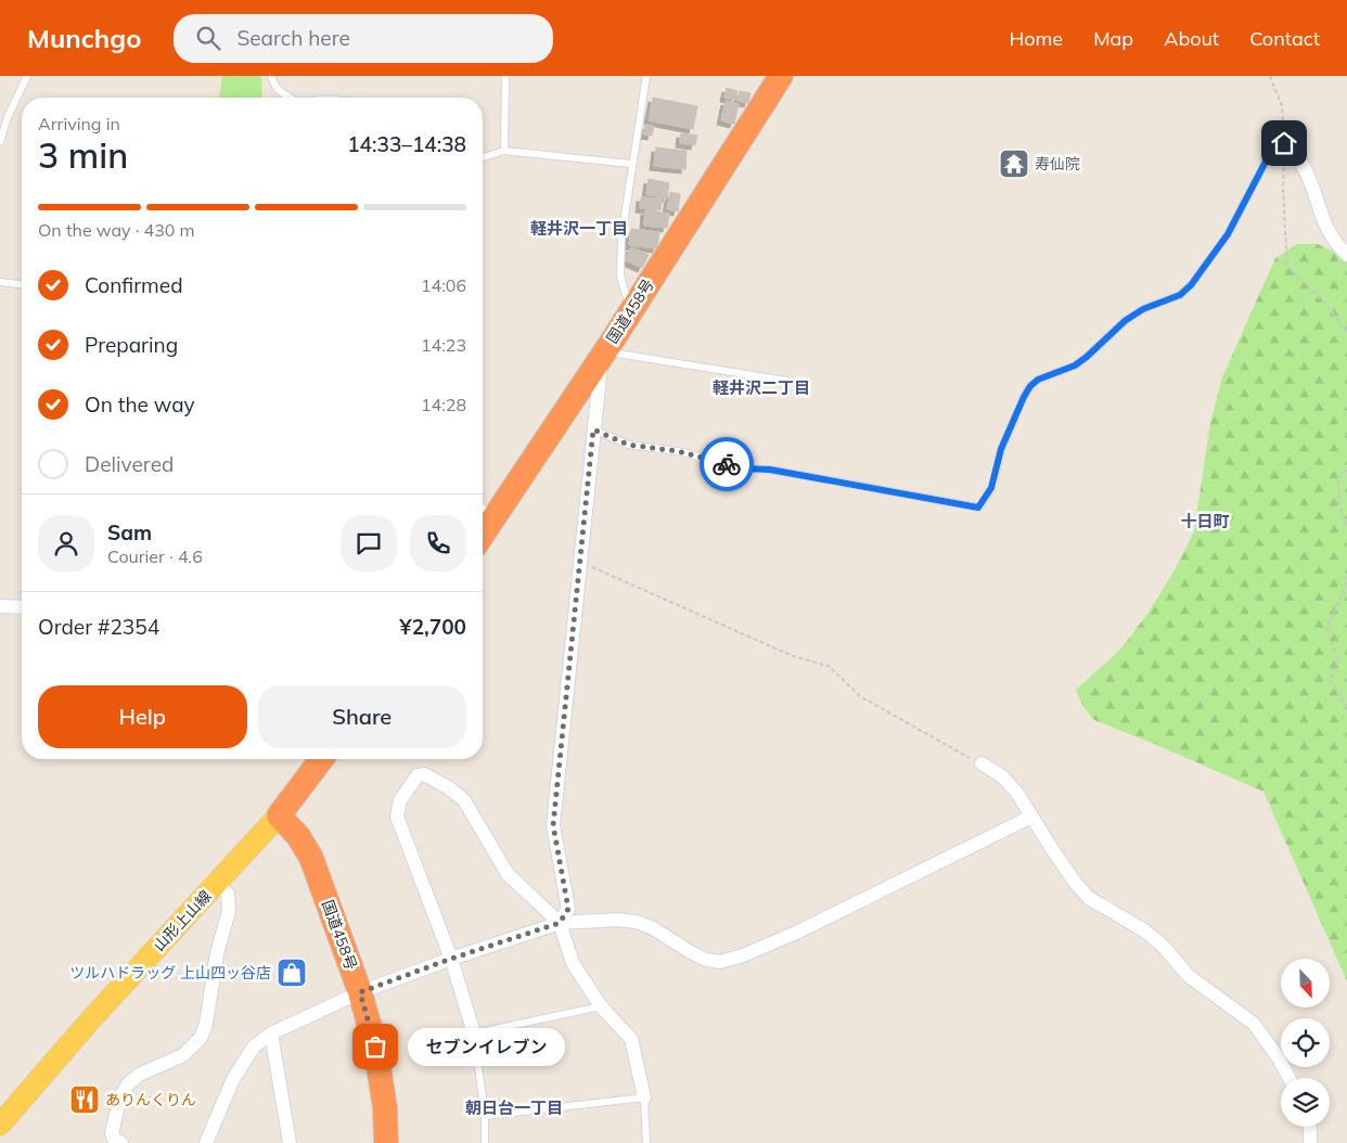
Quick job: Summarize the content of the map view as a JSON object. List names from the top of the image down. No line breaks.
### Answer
{"streets":{"highway":["国道458号"],"main road":["山形上山線"]},"crossings":[["国道458号","山形上山線"]],"districts":["軽井沢一丁目","軽井沢二丁目","十日町","朝日台一丁目"],"places":{"temple":["寿仙院"],"shop":["ツルハドラッグ 上山四ッ谷店"],"other":["セブンイレブン"],"restaurant":["ありんくりん"]},"north":"bottom right","page":{"header":"Munchgo","search":"Search here","nav":["Home","Map","About","Contact"],"heading":["3 min","Arriving in","14:33–14:38"],"panel":["Sam","Courier · 4.6","Order #2354","¥2,700"],"bar":"On the way · 430 m","list":[["Confirmed","14:06"],["Preparing","14:23"],["On the way","14:28"],"Delivered"],"buttons":["Help","Share"],"bubble":"セブンイレブン"}}
